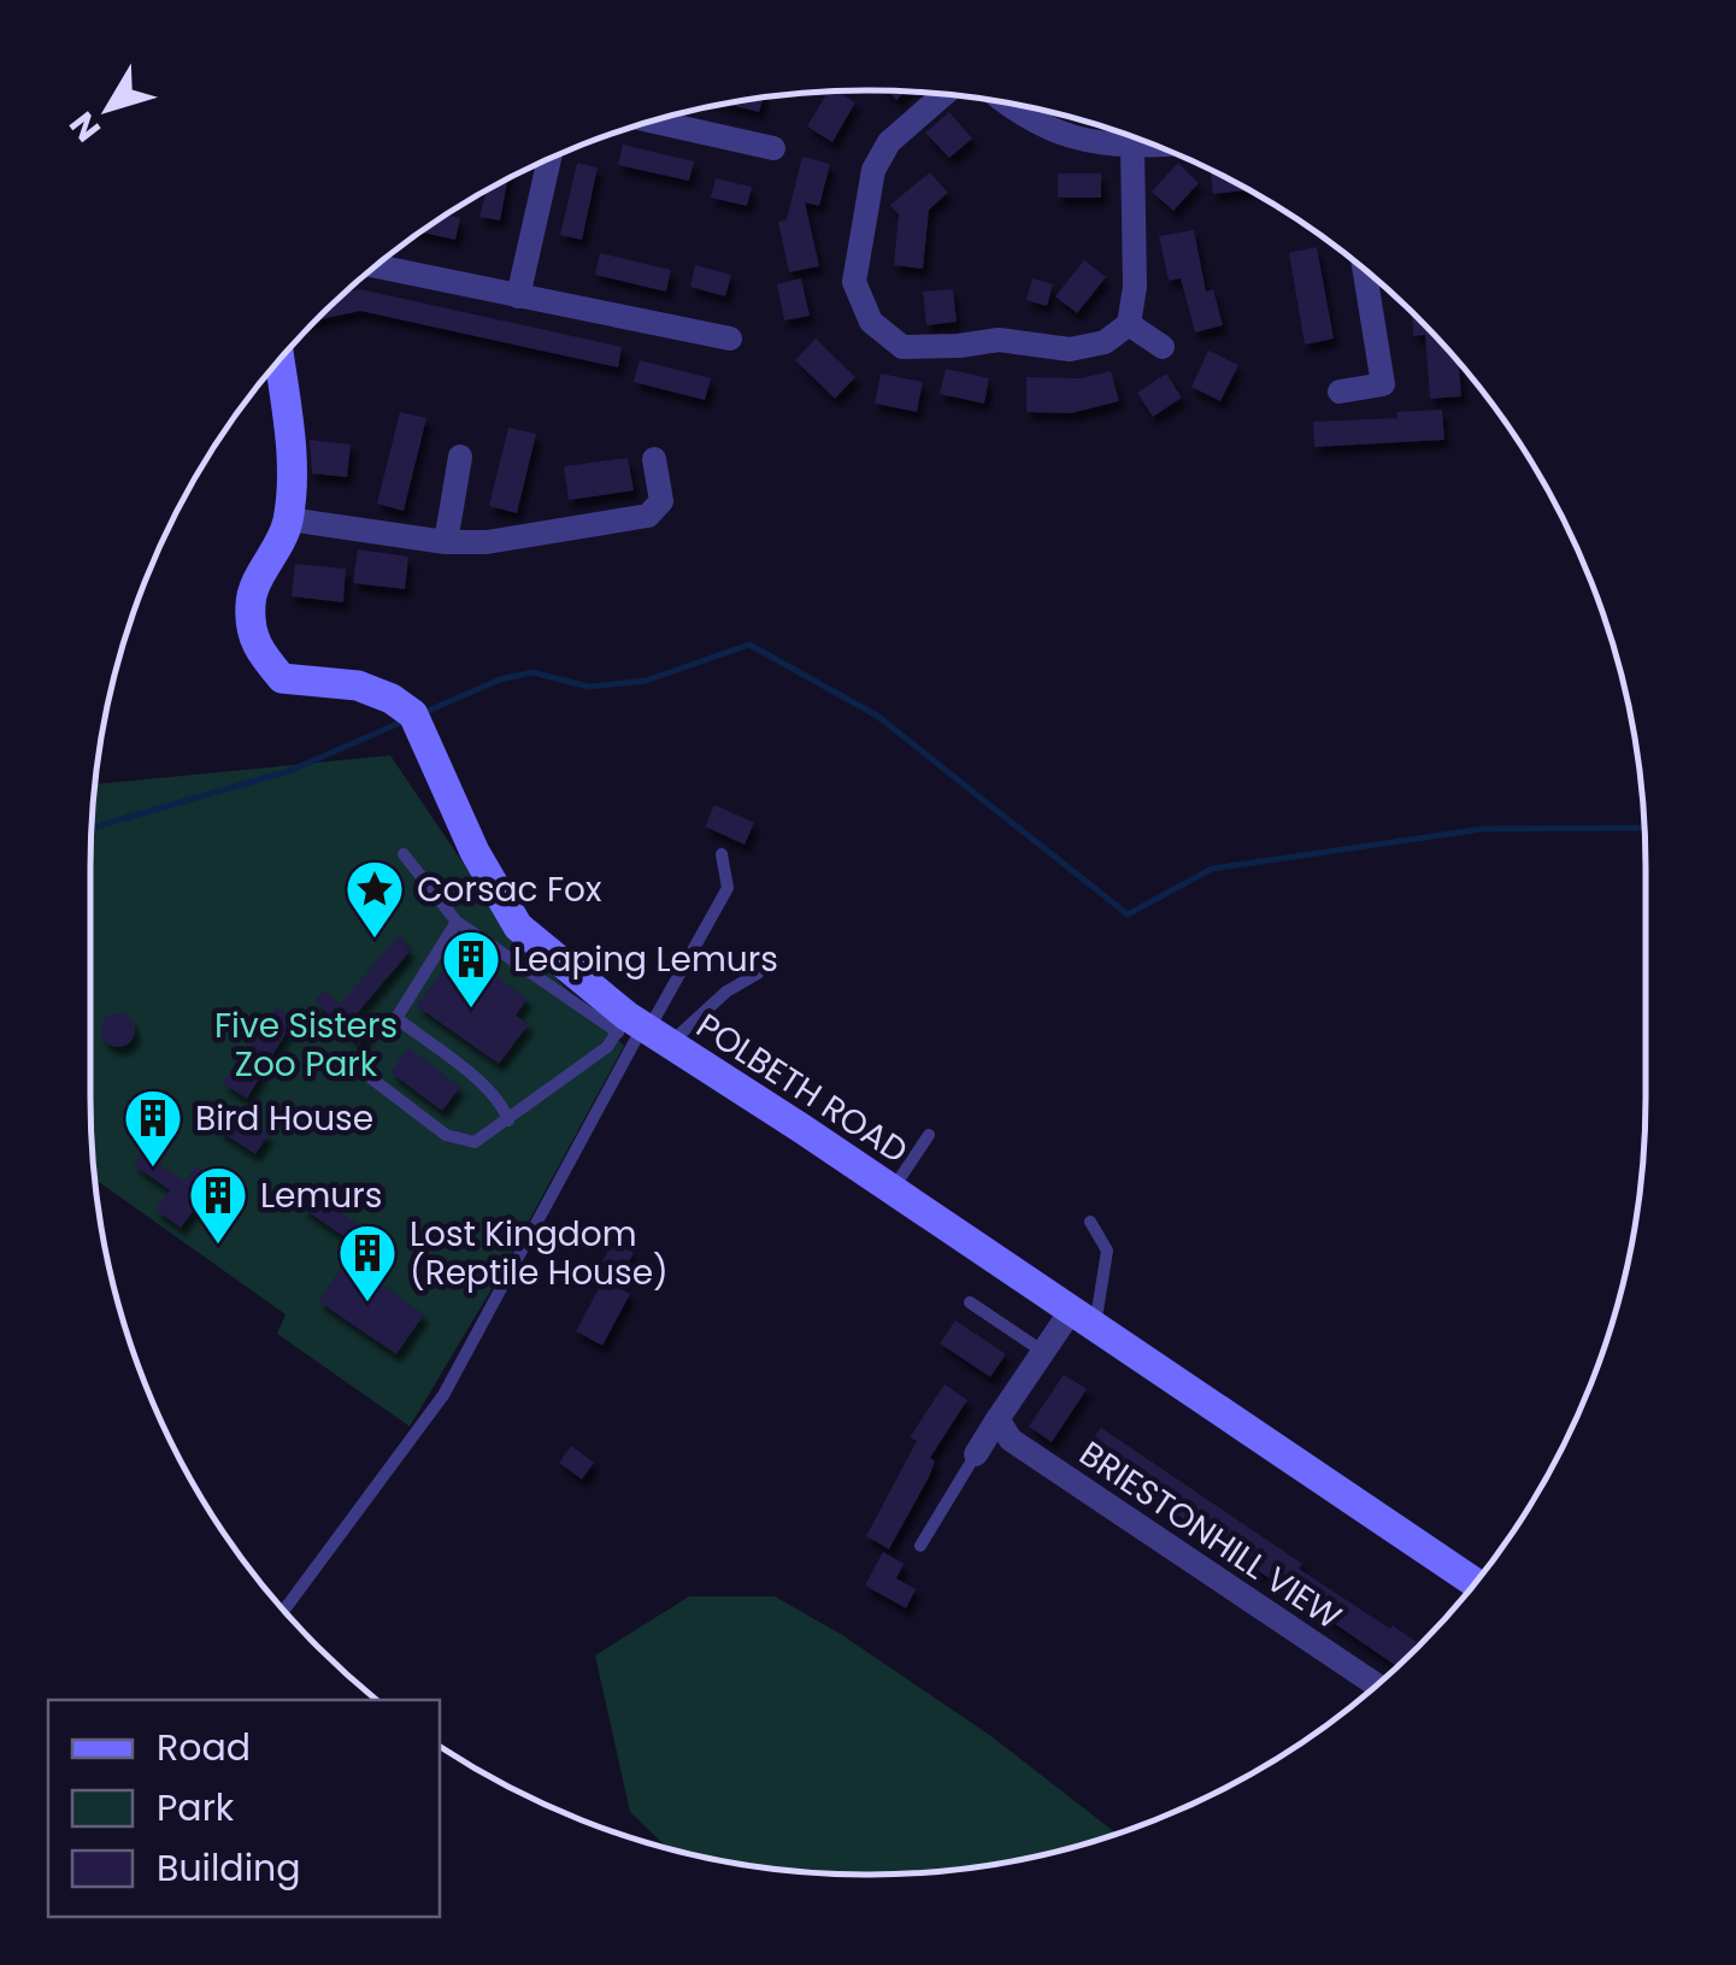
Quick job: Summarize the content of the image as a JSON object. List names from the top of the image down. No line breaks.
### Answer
{"streets":{"street":["POLBETH ROAD","BRIESTONHILL VIEW"]},"parks":["Five Sisters Zoo Park"],"places":{"place":["Corsac Fox"],"building":["Leaping Lemurs","Bird House","Lemurs","Lost Kingdom (Reptile House)"]},"legend":["Road","Park","Building"],"north":"bottom left"}
